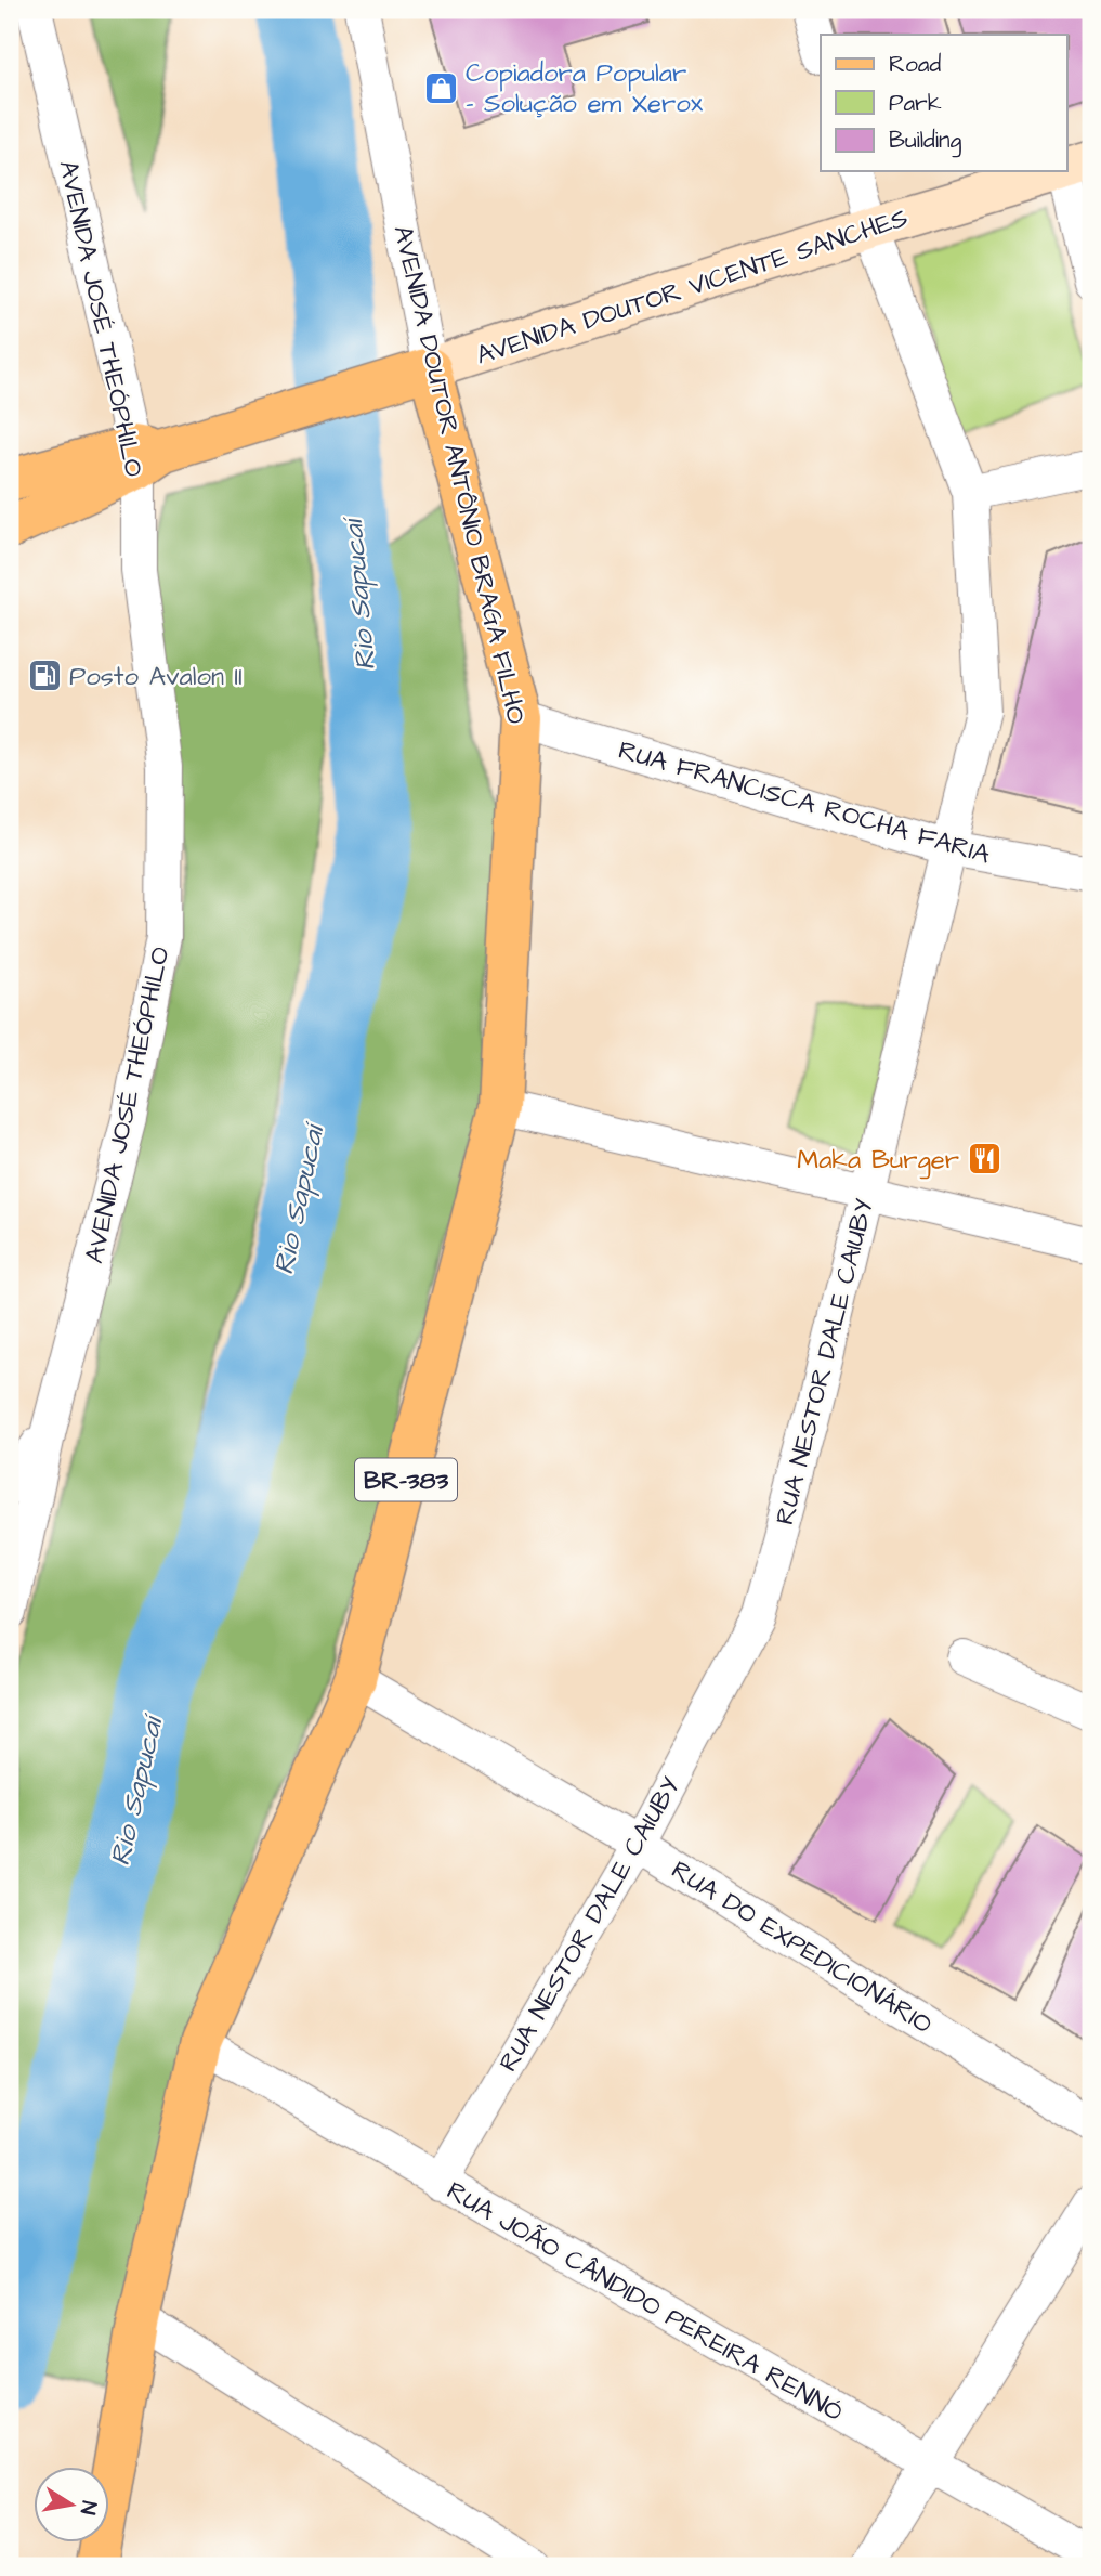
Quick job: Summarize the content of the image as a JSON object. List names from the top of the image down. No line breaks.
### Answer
{"streets":{"main road":["AVENIDA DOUTOR VICENTE SANCHES","AVENIDA DOUTOR ANTÔNIO BRAGA FILHO","BR-383"],"street":["AVENIDA JOSÉ THEÓPHILO","RUA FRANCISCA ROCHA FARIA","RUA NESTOR DALE CAIUBY","RUA DO EXPEDICIONÁRIO","RUA JOÃO CÂNDIDO PEREIRA RENNÓ"]},"crossings":[["AVENIDA DOUTOR VICENTE SANCHES","AVENIDA JOSÉ THEÓPHILO"],["AVENIDA DOUTOR VICENTE SANCHES","AVENIDA DOUTOR ANTÔNIO BRAGA FILHO"],["AVENIDA DOUTOR VICENTE SANCHES","RUA NESTOR DALE CAIUBY"],["AVENIDA DOUTOR ANTÔNIO BRAGA FILHO","RUA FRANCISCA ROCHA FARIA"],["AVENIDA DOUTOR ANTÔNIO BRAGA FILHO","RUA DO EXPEDICIONÁRIO"],["AVENIDA DOUTOR ANTÔNIO BRAGA FILHO","RUA JOÃO CÂNDIDO PEREIRA RENNÓ"],["RUA FRANCISCA ROCHA FARIA","RUA NESTOR DALE CAIUBY"],["RUA NESTOR DALE CAIUBY","RUA DO EXPEDICIONÁRIO"],["RUA NESTOR DALE CAIUBY","RUA JOÃO CÂNDIDO PEREIRA RENNÓ"]],"water":["Rio Sapucaí"],"places":{"shop":["Copiadora Popular - Solução em Xerox"],"fuel station":["Posto Avalon II"],"restaurant":["Maka Burger"]},"legend":["Road","Park","Building"],"north":"right"}
